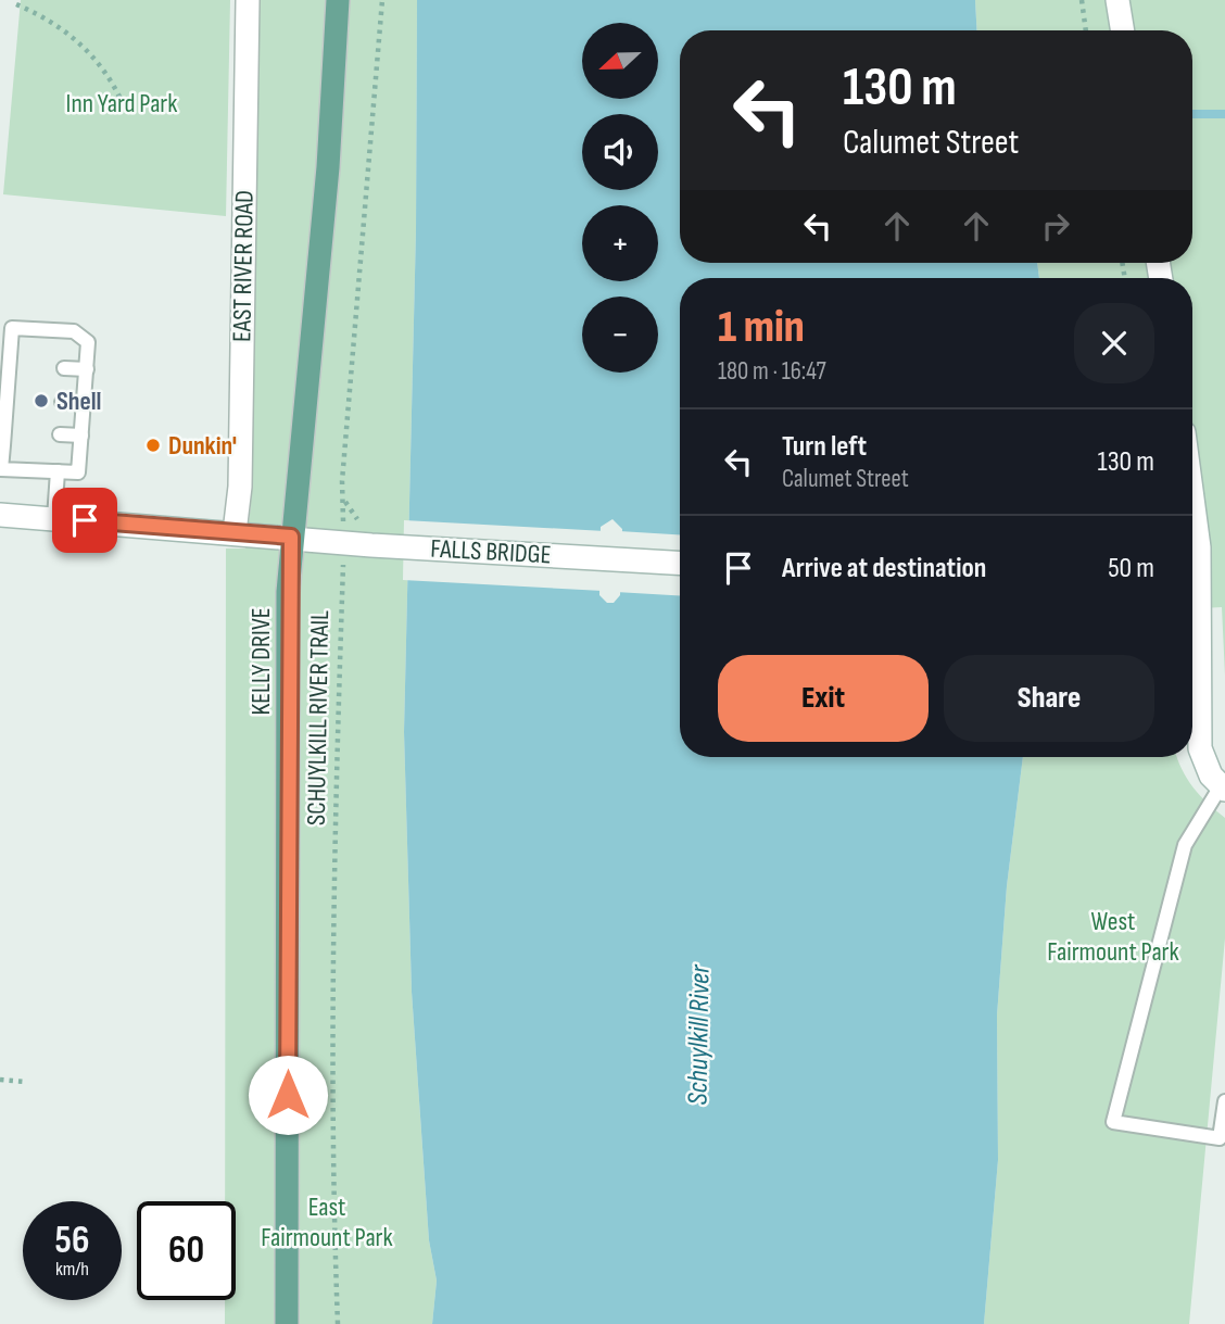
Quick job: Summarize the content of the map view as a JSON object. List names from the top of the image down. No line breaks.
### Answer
{"streets":{"main road":["EAST RIVER ROAD","FALLS BRIDGE","KELLY DRIVE"],"path":["SCHUYLKILL RIVER TRAIL"]},"crossings":[["EAST RIVER ROAD","FALLS BRIDGE"],["FALLS BRIDGE","KELLY DRIVE"]],"water":["Schuylkill River"],"parks":["Inn Yard Park","West Fairmount Park","East Fairmount Park"],"places":["Shell","Dunkin'"],"north":"left","page":{"map_buttons":["+","−"],"turn":["130 m","Calumet Street"],"heading":["1 min","180 m · 16:47"],"list":[{"name":"Turn left","note":"Calumet Street","value":"130 m"},{"name":"Arrive at destination","value":"50 m"}],"buttons":["Exit","Share"],"speed":"56 km/h","limit":"60"}}
